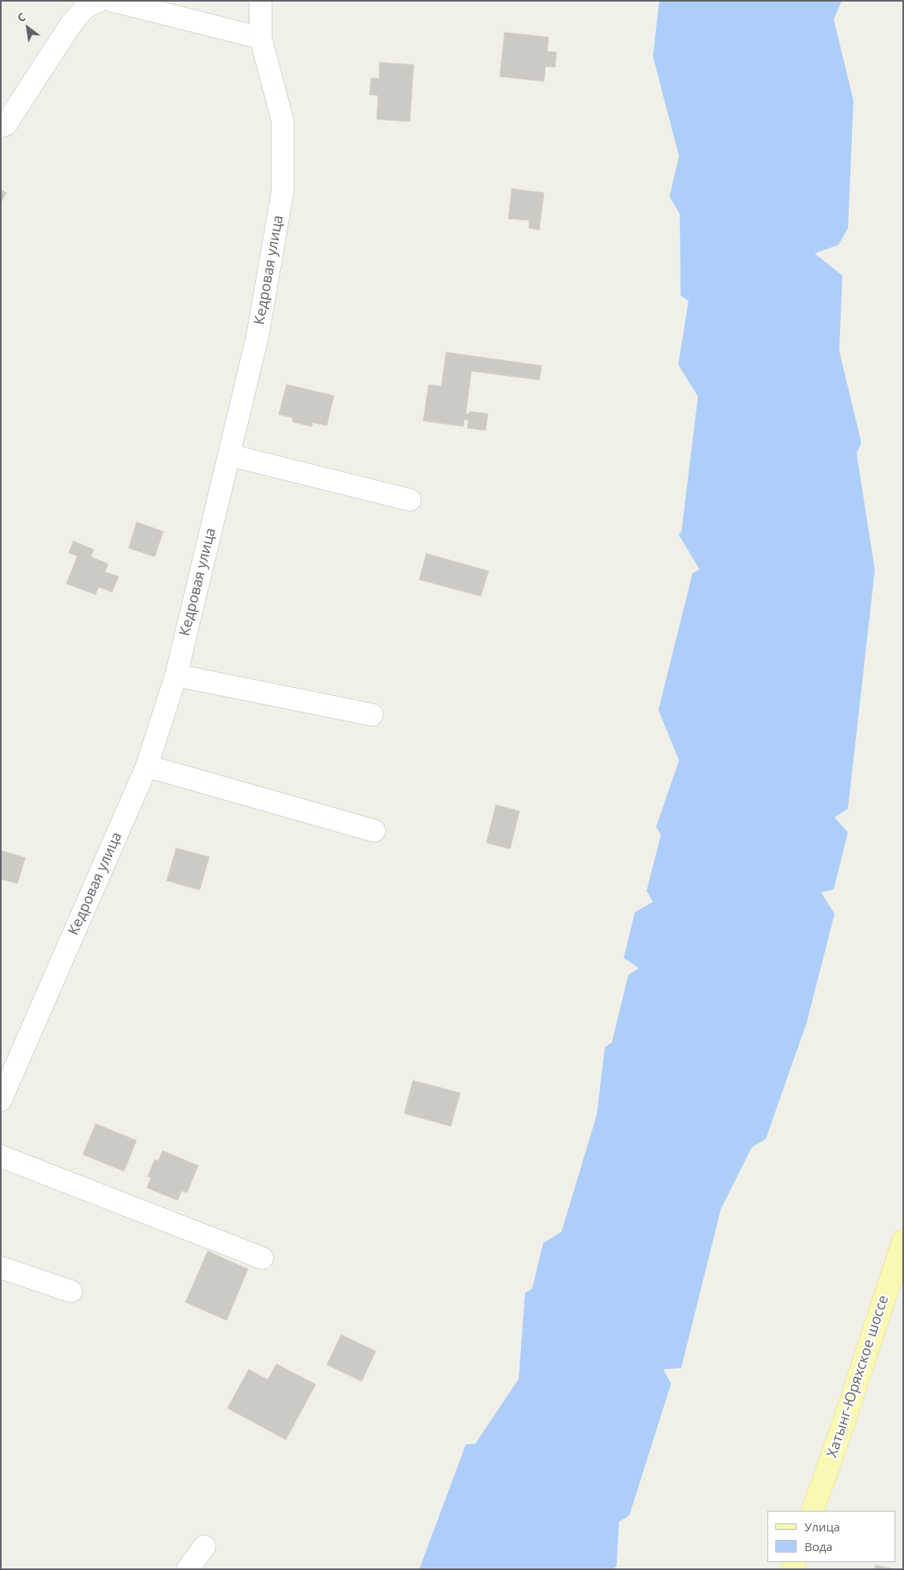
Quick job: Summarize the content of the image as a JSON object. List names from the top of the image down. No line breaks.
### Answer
{"streets":{"main road":["Хатынг-Юряхское шоссе"],"street":["Кедровая улица"]},"legend":["Улица","Вода"],"north":"top left"}
